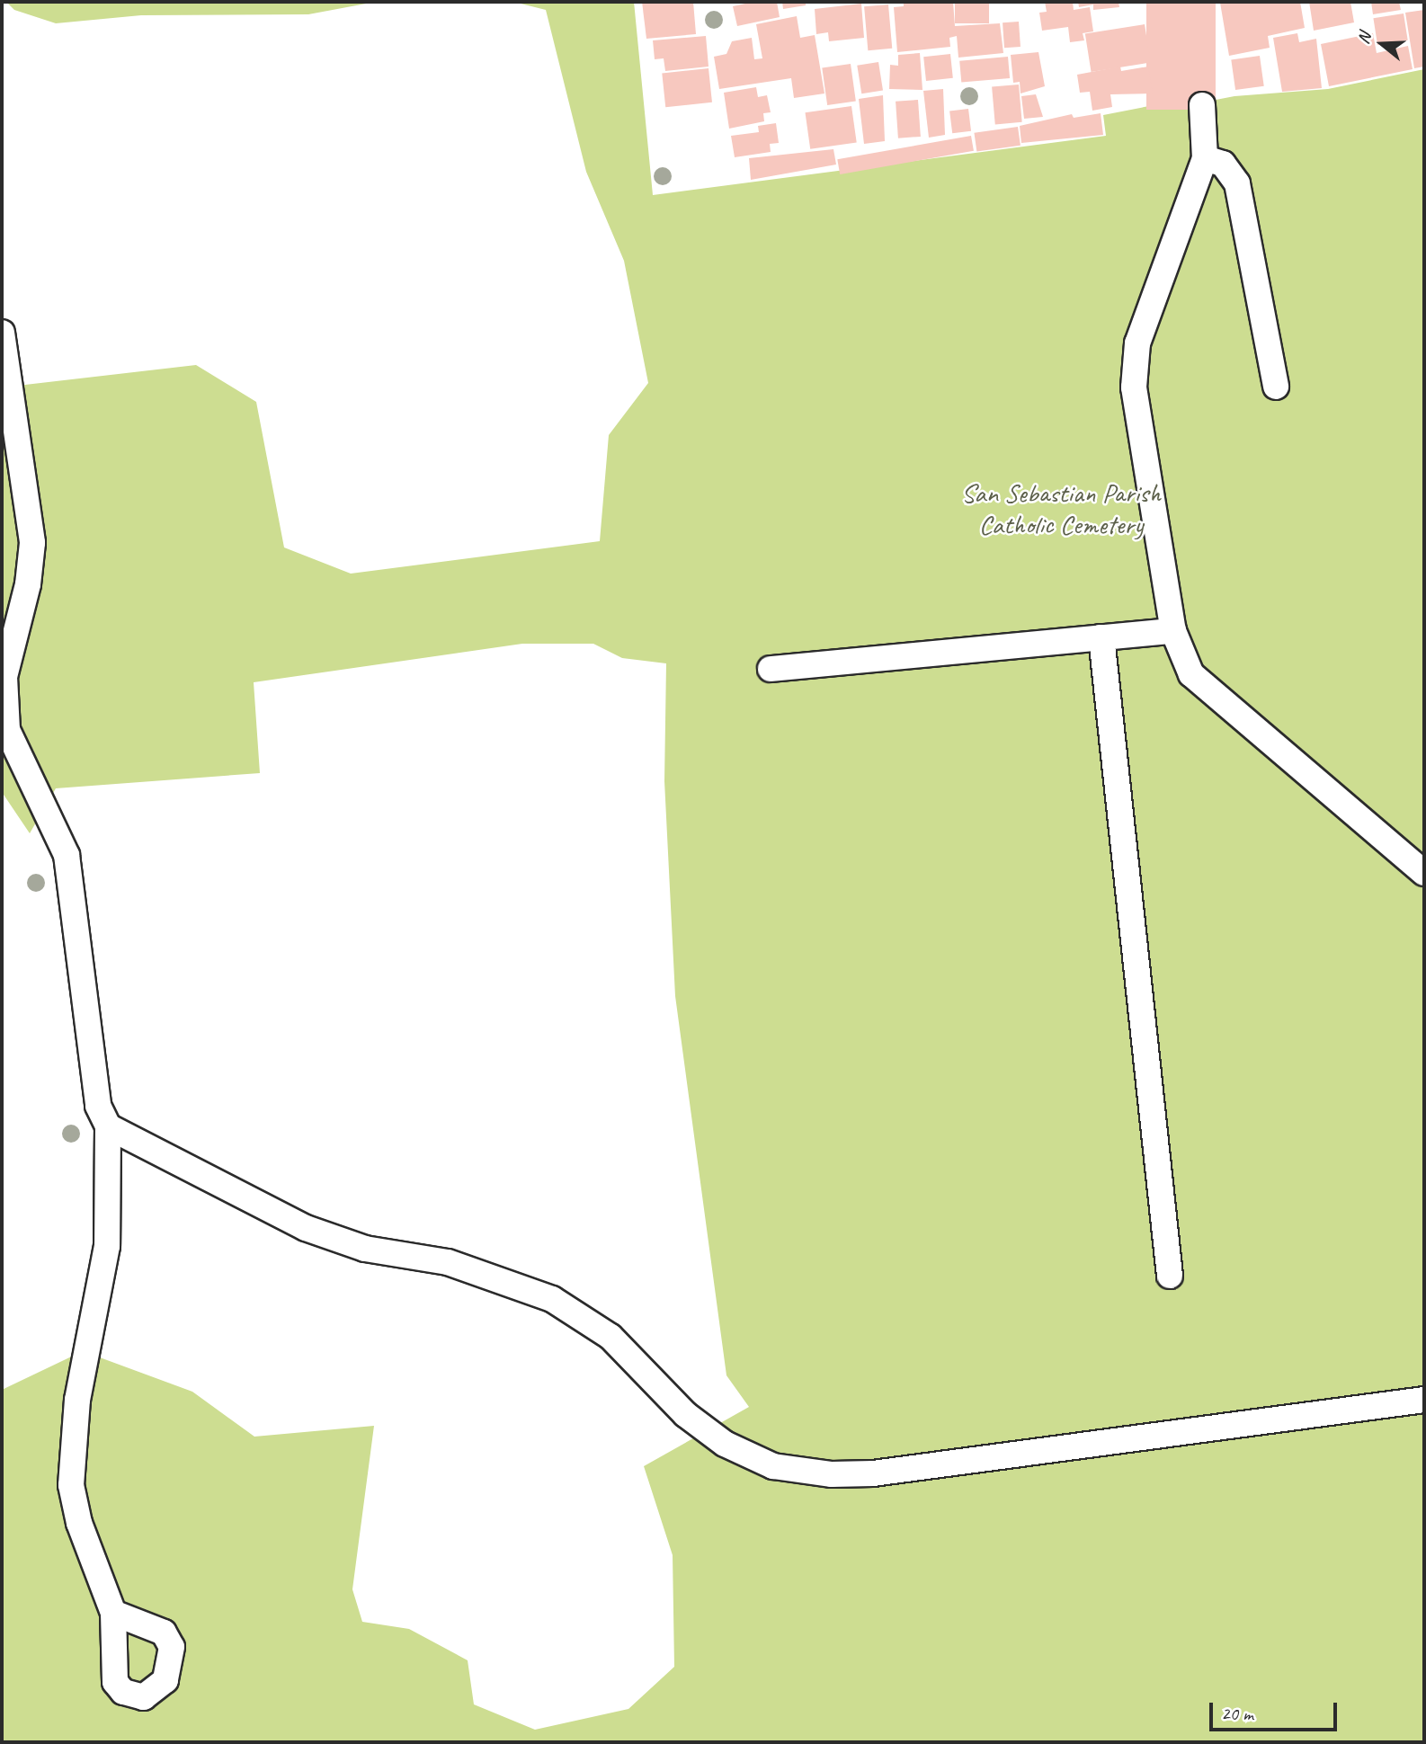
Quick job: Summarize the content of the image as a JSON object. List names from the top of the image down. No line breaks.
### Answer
{"parks":["San Sebastian Parish Catholic Cemetery"],"scale_bar":"20 m","north":"left"}
